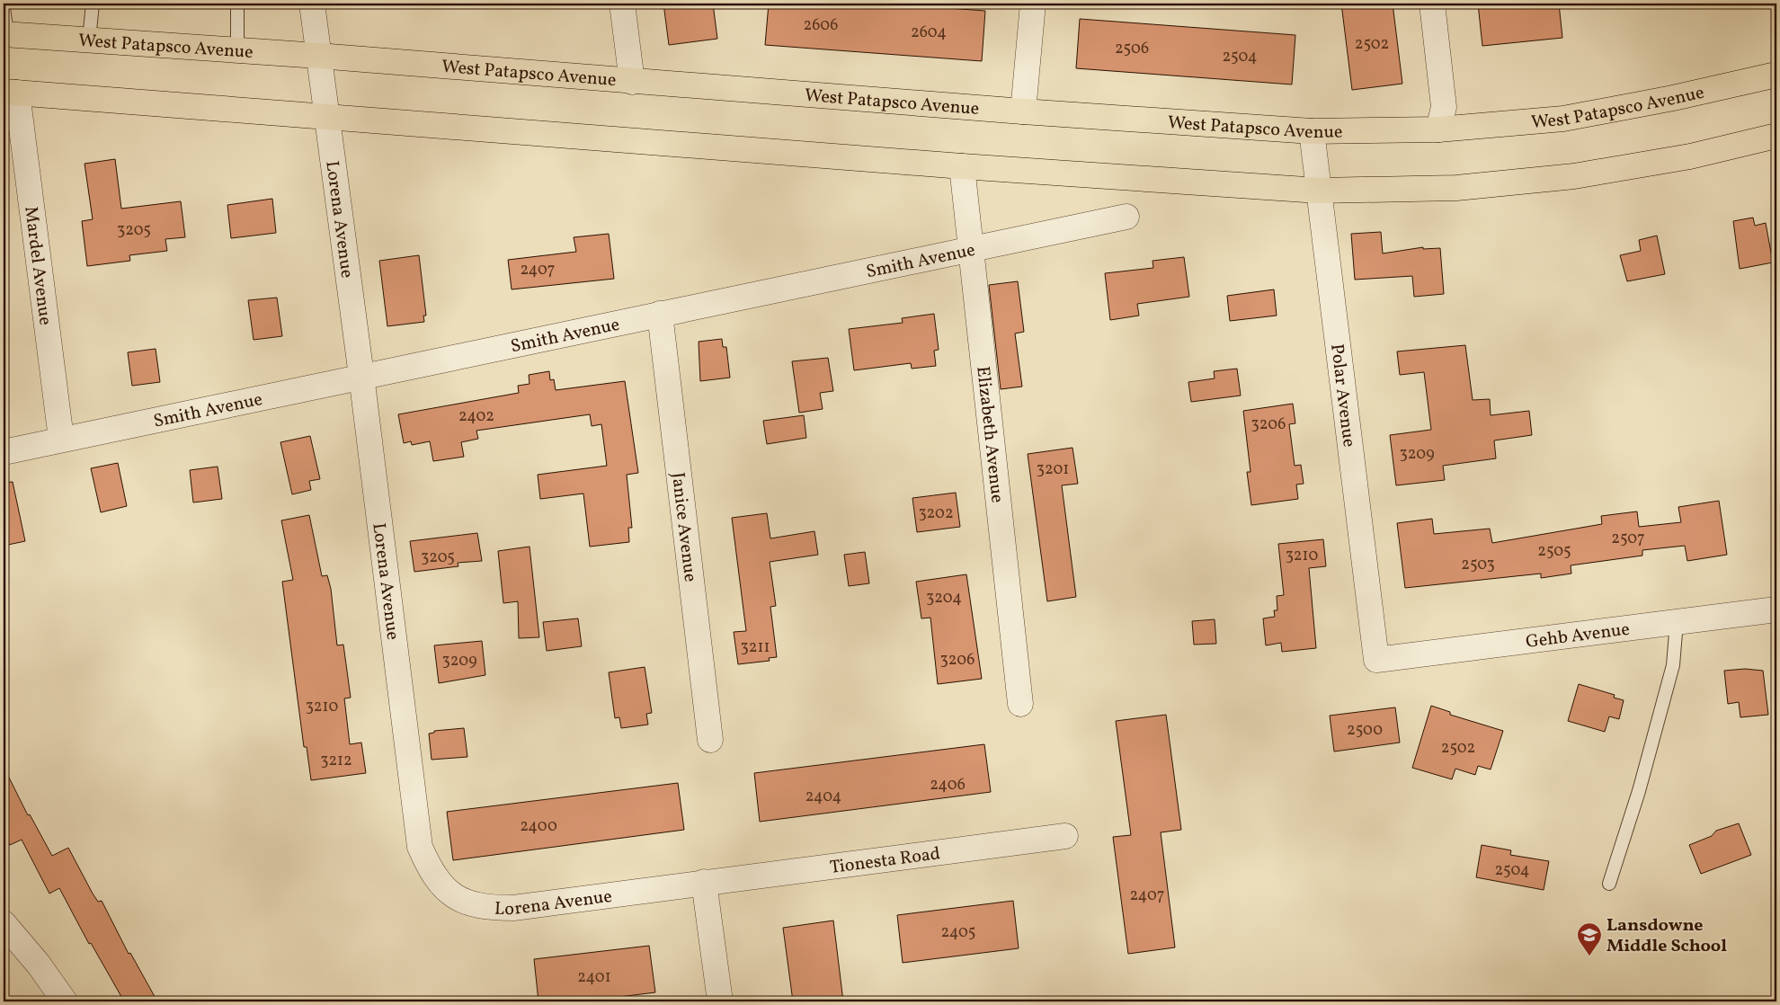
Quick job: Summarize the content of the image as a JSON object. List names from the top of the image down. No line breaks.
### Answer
{"streets":{"main road":["West Patapsco Avenue"],"street":["Lorena Avenue","Smith Avenue","Mardel Avenue","Polar Avenue","Elizabeth Avenue","Janice Avenue","Gehb Avenue","Tionesta Road"]},"crossings":[["West Patapsco Avenue","Lorena Avenue"],["West Patapsco Avenue","Polar Avenue"],["Lorena Avenue","Smith Avenue"],["Lorena Avenue","Tionesta Road"],["Smith Avenue","Mardel Avenue"],["Smith Avenue","Elizabeth Avenue"],["Smith Avenue","Janice Avenue"],["Polar Avenue","Gehb Avenue"]],"places":{"school or university":["Lansdowne Middle School"]},"house_numbers":["2606","2604","2502","2506","2504","3205","2407","2402","3206","3209","3201","3202","2507","2505","3210","3205","2503","3204","3211","3206","3209","3210","2500","2502","3212","2406","2404","2400","2504","2407","2405","2401"]}
